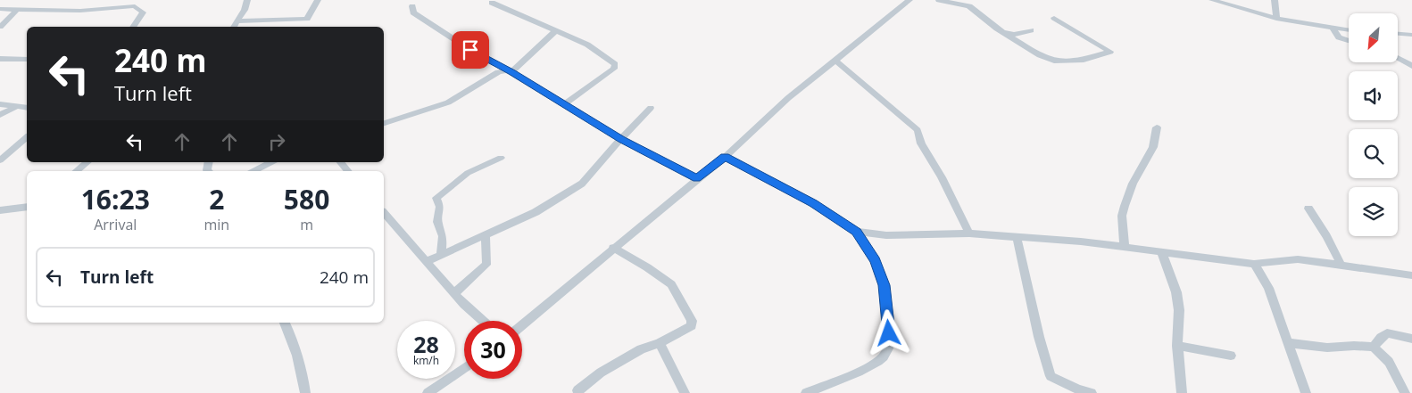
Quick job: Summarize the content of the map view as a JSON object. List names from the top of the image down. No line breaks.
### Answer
{"north":"bottom left","page":{"turn":["240 m","Turn left"],"eta":["16:23","Arrival","2","min","580","m"],"list":[{"name":"Turn left","value":"240 m"}],"speed":"28 km/h","limit":"30"}}
